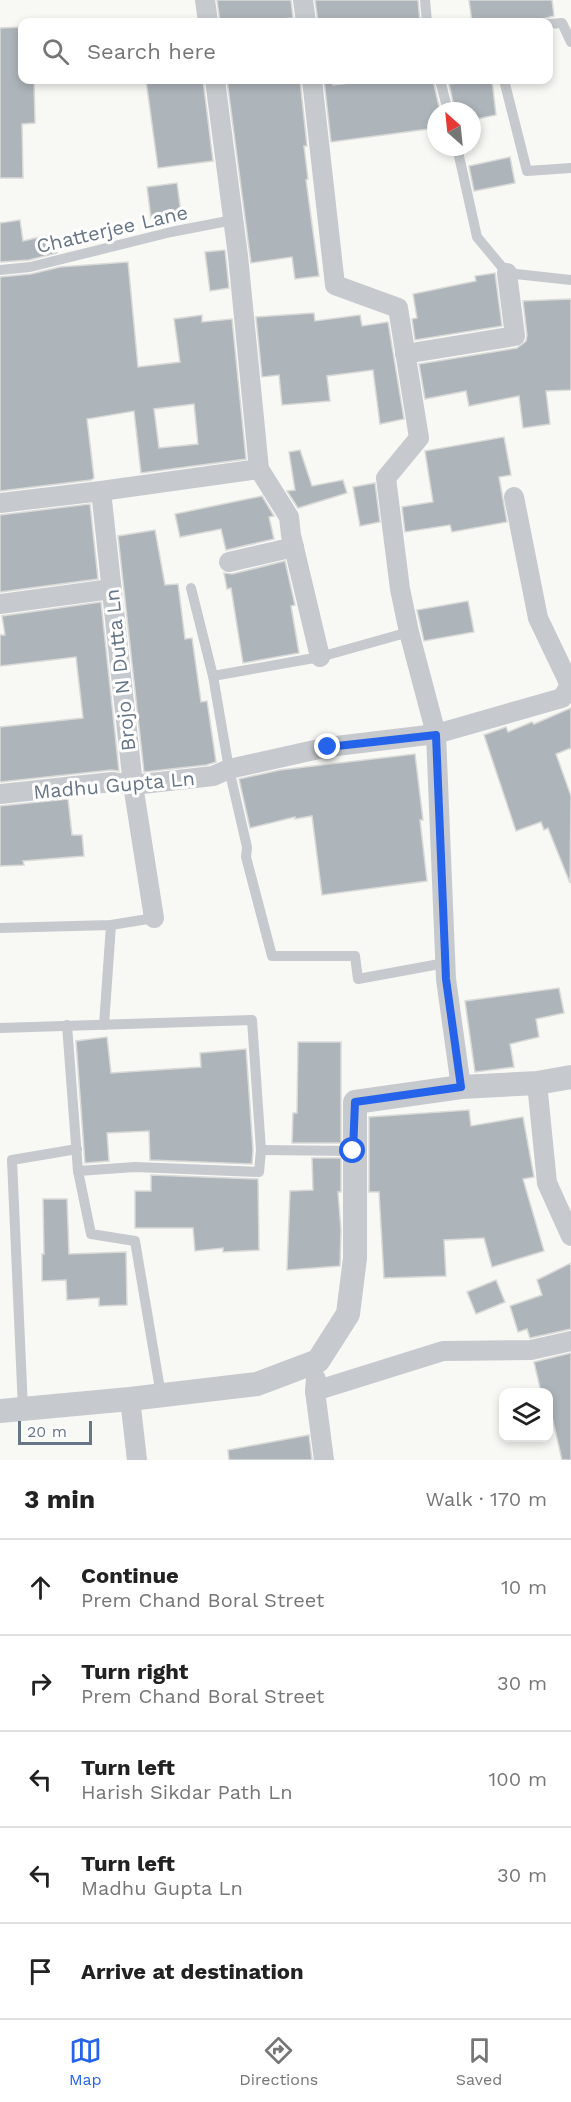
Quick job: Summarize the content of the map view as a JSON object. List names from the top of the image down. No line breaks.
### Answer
{"streets":{"street":["Brojo N Dutta Ln","Madhu Gupta Ln"],"lane":["Chatterjee Lane"]},"crossings":[["Brojo N Dutta Ln","Madhu Gupta Ln"]],"scale_bar":"20 m","north":"top left","page":{"search":"Search here","scale":"20 m","heading":["3 min","Walk · 170 m"],"list":[["Continue","Prem Chand Boral Street","10 m"],["Turn right","Prem Chand Boral Street","30 m"],["Turn left","Harish Sikdar Path Ln","100 m"],["Turn left","Madhu Gupta Ln","30 m"],"Arrive at destination"],"nav":["Map","Directions","Saved"]}}
